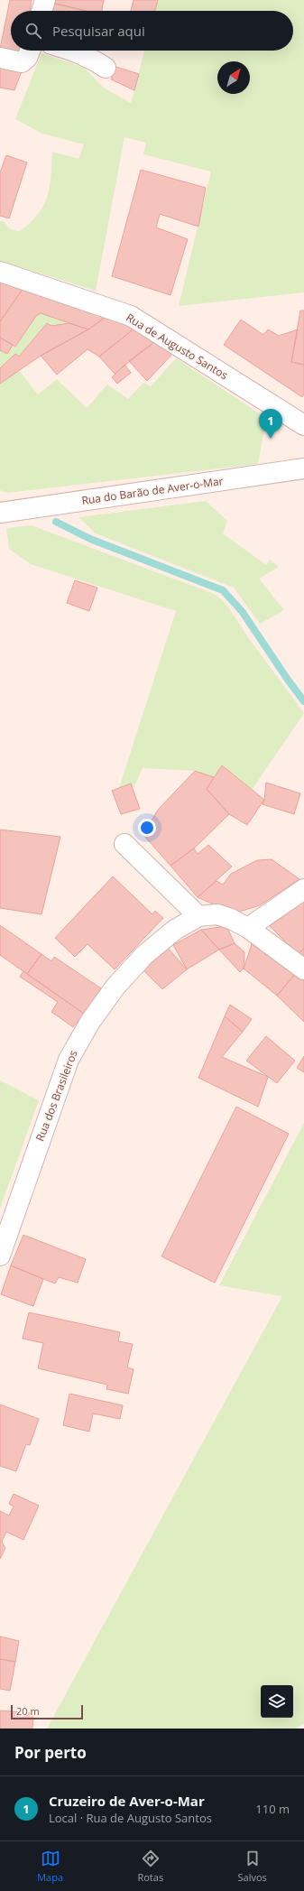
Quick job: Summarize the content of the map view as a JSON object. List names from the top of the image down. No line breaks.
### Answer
{"streets":{"street":["Rua de Augusto Santos","Rua do Barão de Aver-o-Mar","Rua dos Brasileiros"]},"scale_bar":"20 m","north":"top right","page":{"search":"Pesquisar aqui","pins":"1","scale":"20 m","heading":"Por perto","list":[{"mark":"1","name":"Cruzeiro de Aver-o-Mar","note":"Local · Rua de Augusto Santos","value":"110 m"}],"nav":["Mapa","Rotas","Salvos"]}}
